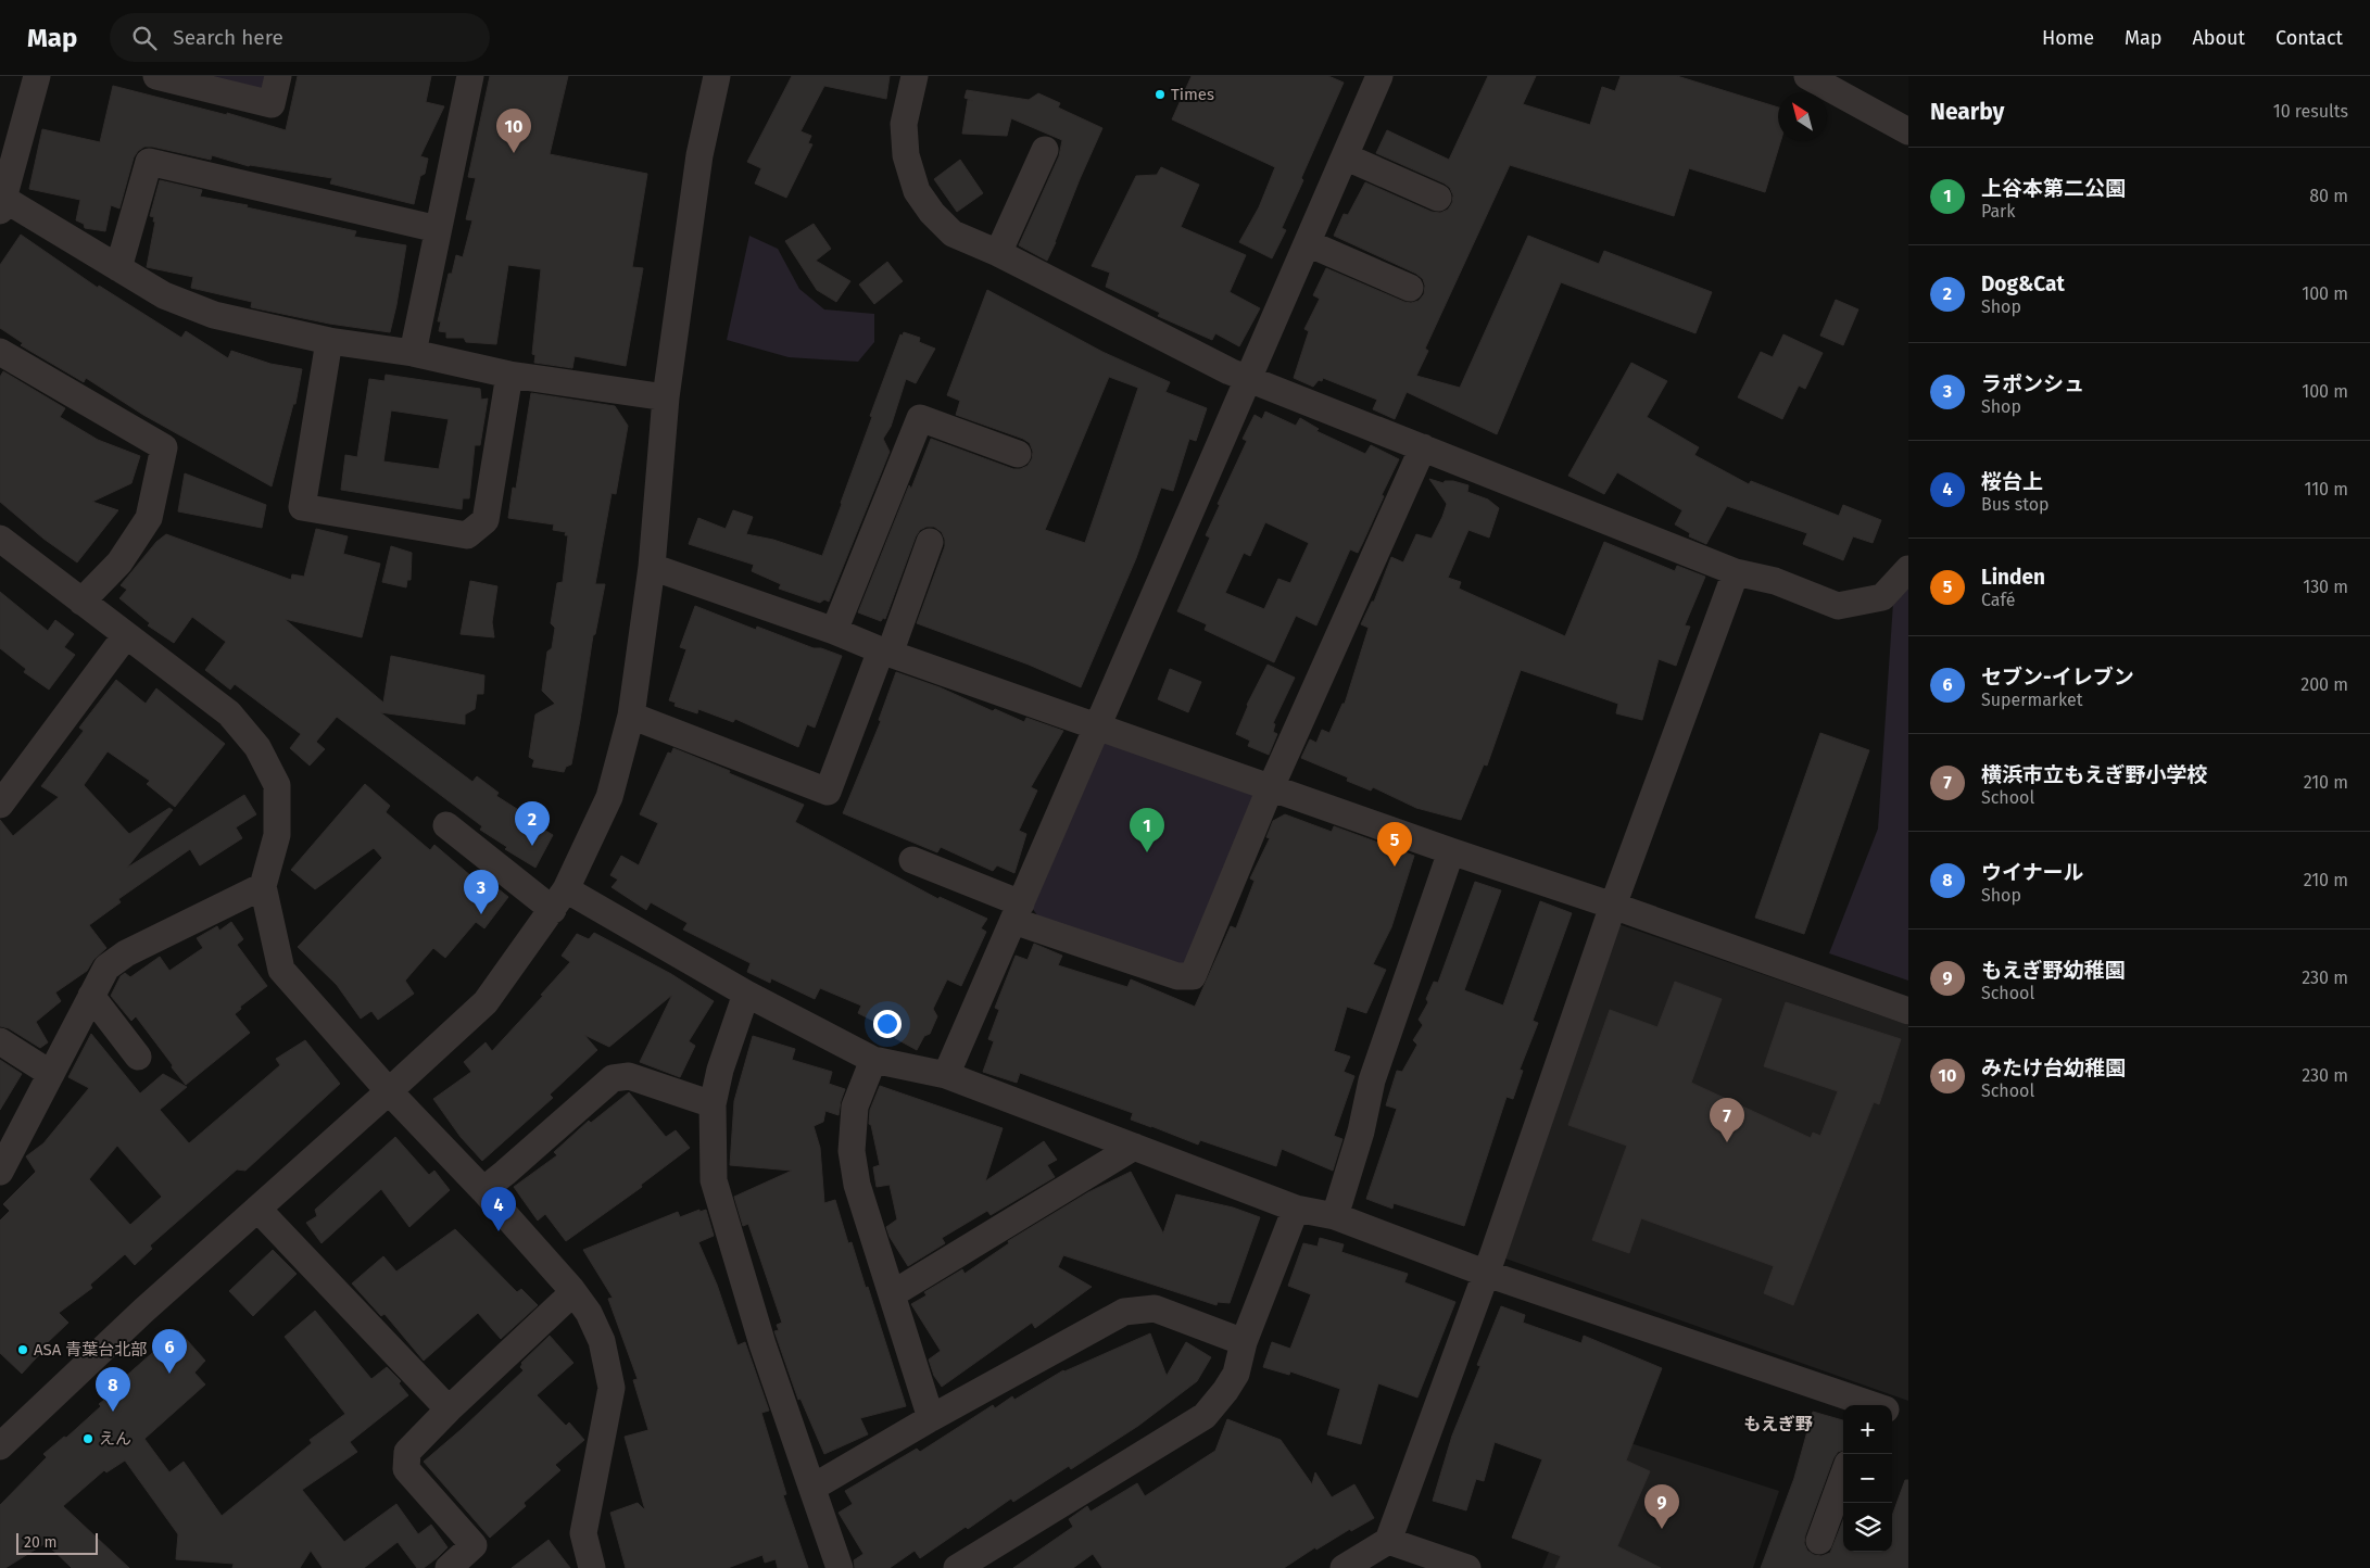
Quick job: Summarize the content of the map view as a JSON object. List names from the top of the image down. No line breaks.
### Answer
{"districts":["もえぎ野"],"places":["Times","ASA 青葉台北部","えん"],"scale_bar":"20 m","north":"top left","page":{"header":"Map","search":"Search here","nav":["Home","Map","About","Contact"],"heading":["Nearby","10 results"],"pins":["10","2","1","5","3","7","4","6","8","9"],"list":[{"mark":"1","name":"上谷本第二公園","note":"Park","value":"80 m"},{"mark":"2","name":"Dog&Cat","note":"Shop","value":"100 m"},{"mark":"3","name":"ラポンシュ","note":"Shop","value":"100 m"},{"mark":"4","name":"桜台上","note":"Bus stop","value":"110 m"},{"mark":"5","name":"Linden","note":"Café","value":"130 m"},{"mark":"6","name":"セブン-イレブン","note":"Supermarket","value":"200 m"},{"mark":"7","name":"横浜市立もえぎ野小学校","note":"School","value":"210 m"},{"mark":"8","name":"ウイナール","note":"Shop","value":"210 m"},{"mark":"9","name":"もえぎ野幼稚園","note":"School","value":"230 m"},{"mark":"10","name":"みたけ台幼稚園","note":"School","value":"230 m"}],"map_buttons":["+","−"],"scale":"20 m"}}
